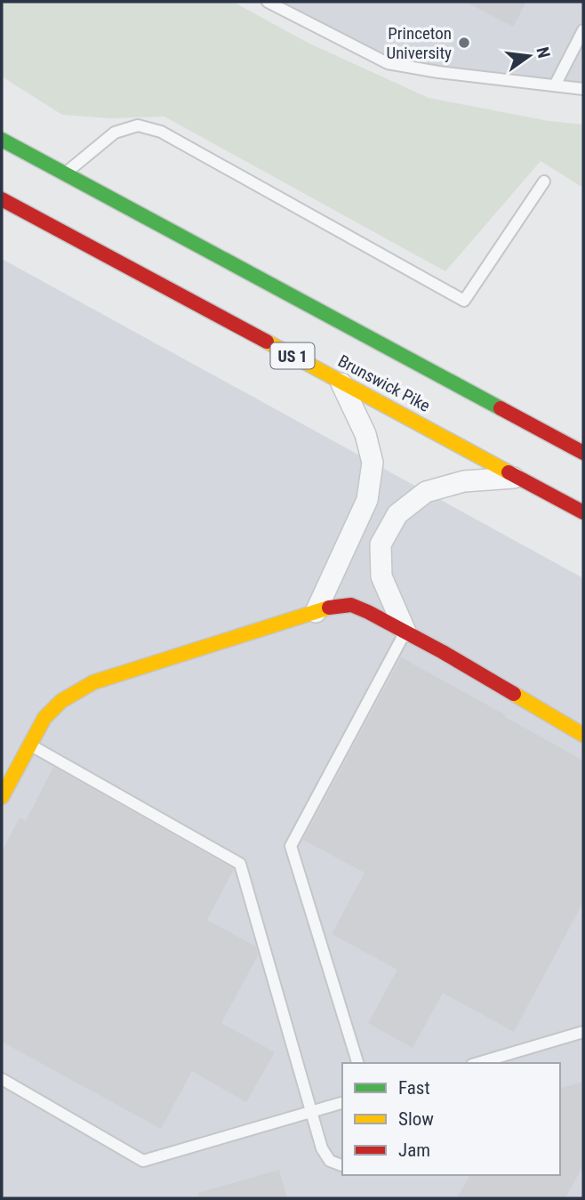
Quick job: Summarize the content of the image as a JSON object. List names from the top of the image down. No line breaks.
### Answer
{"streets":{"main road":["US 1","Brunswick Pike"]},"places":["Princeton University"],"legend":["Fast","Slow","Jam"],"north":"right"}
